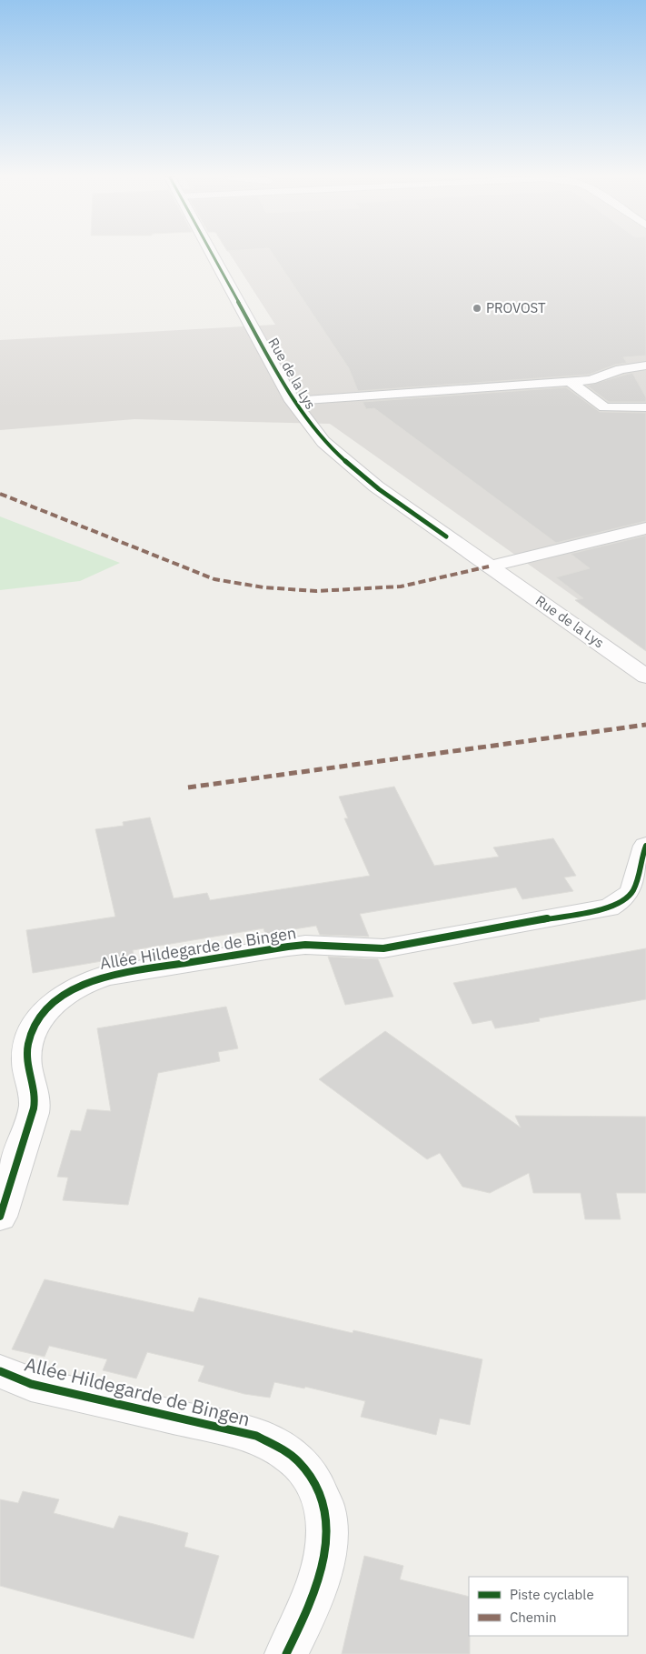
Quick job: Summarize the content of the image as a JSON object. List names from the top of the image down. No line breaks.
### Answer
{"streets":{"main road":["Rue de la Lys","Allée Hildegarde de Bingen"]},"places":["PROVOST"],"legend":["Piste cyclable","Chemin"]}
